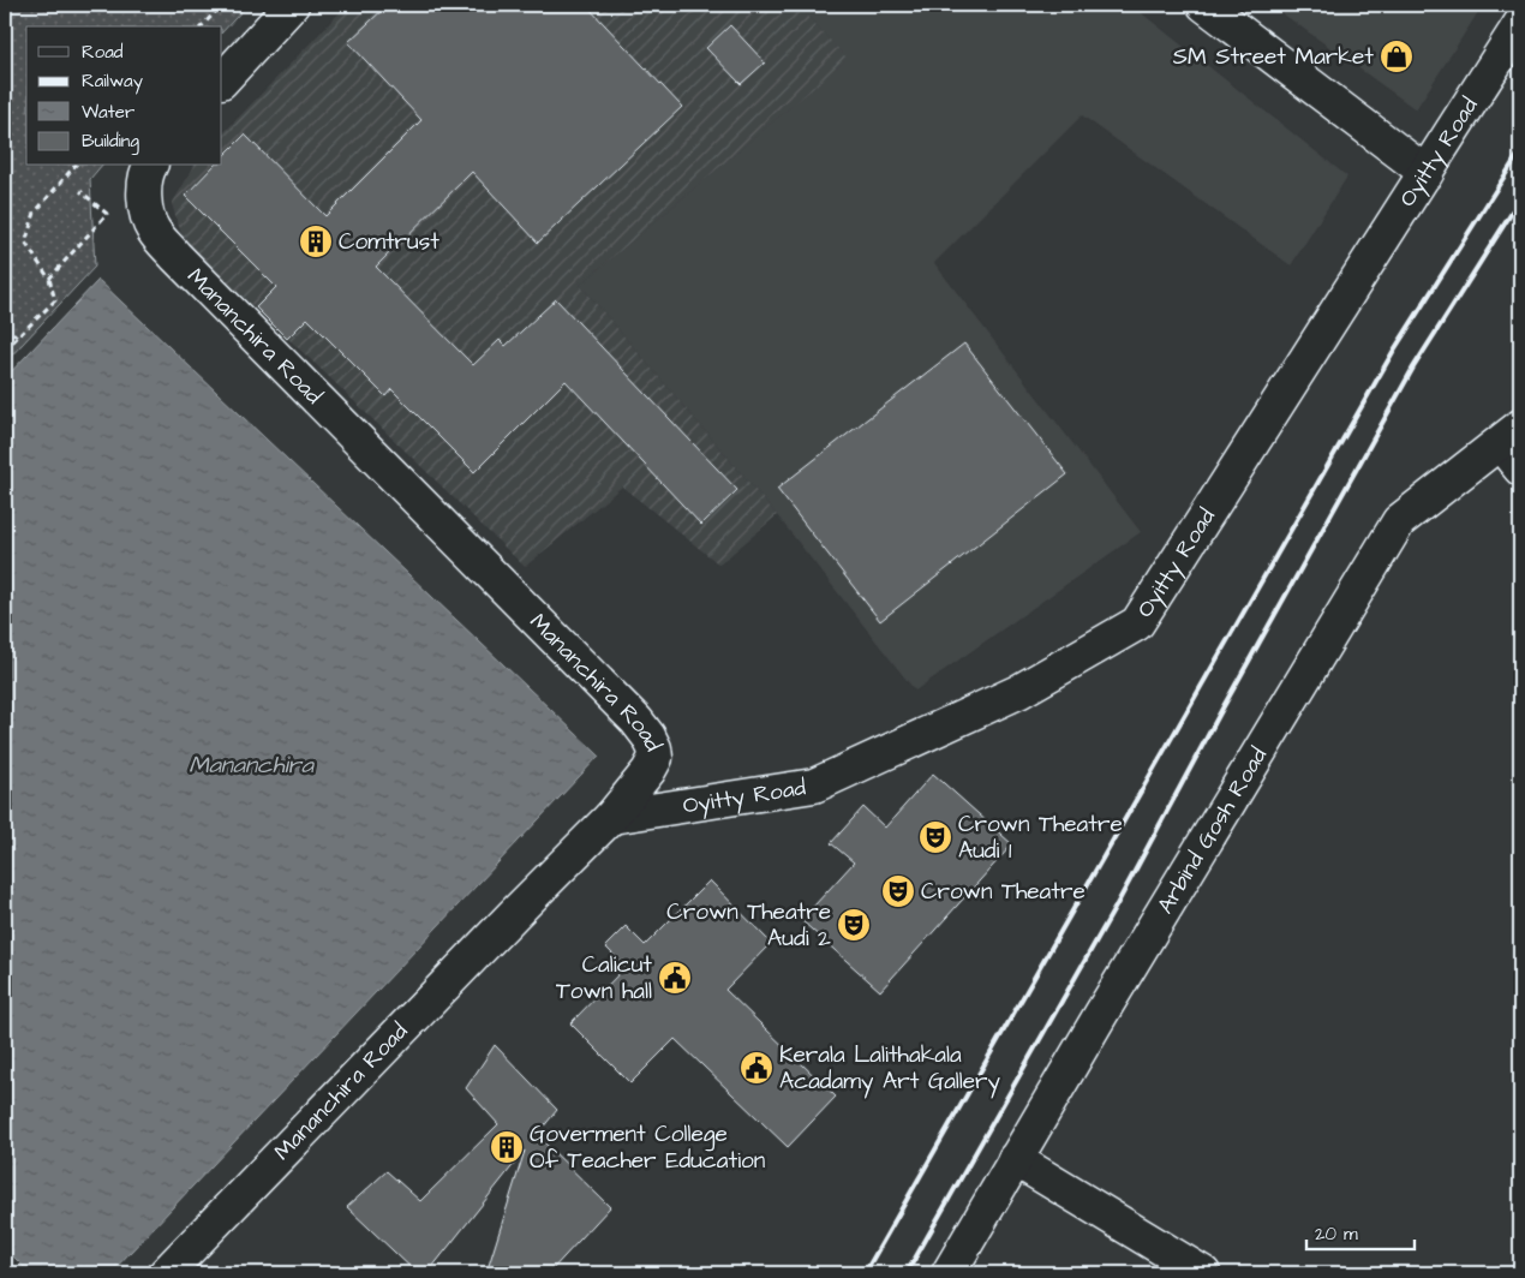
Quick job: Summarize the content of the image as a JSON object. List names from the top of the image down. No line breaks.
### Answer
{"streets":{"main road":["Oyitty Road","Mananchira Road","Arbind Gosh Road"]},"crossings":[["Oyitty Road","Mananchira Road"]],"water":["Mananchira"],"places":{"shop":["SM Street Market"],"building":["Comtrust","Goverment College Of Teacher Education"],"theatre":["Crown Theatre Audi 1","Crown Theatre","Crown Theatre Audi 2"],"public building":["Calicut Town hall","Kerala Lalithakala Acadamy Art Gallery"]},"legend":["Road","Railway","Water","Building"],"scale_bar":"20 m"}
